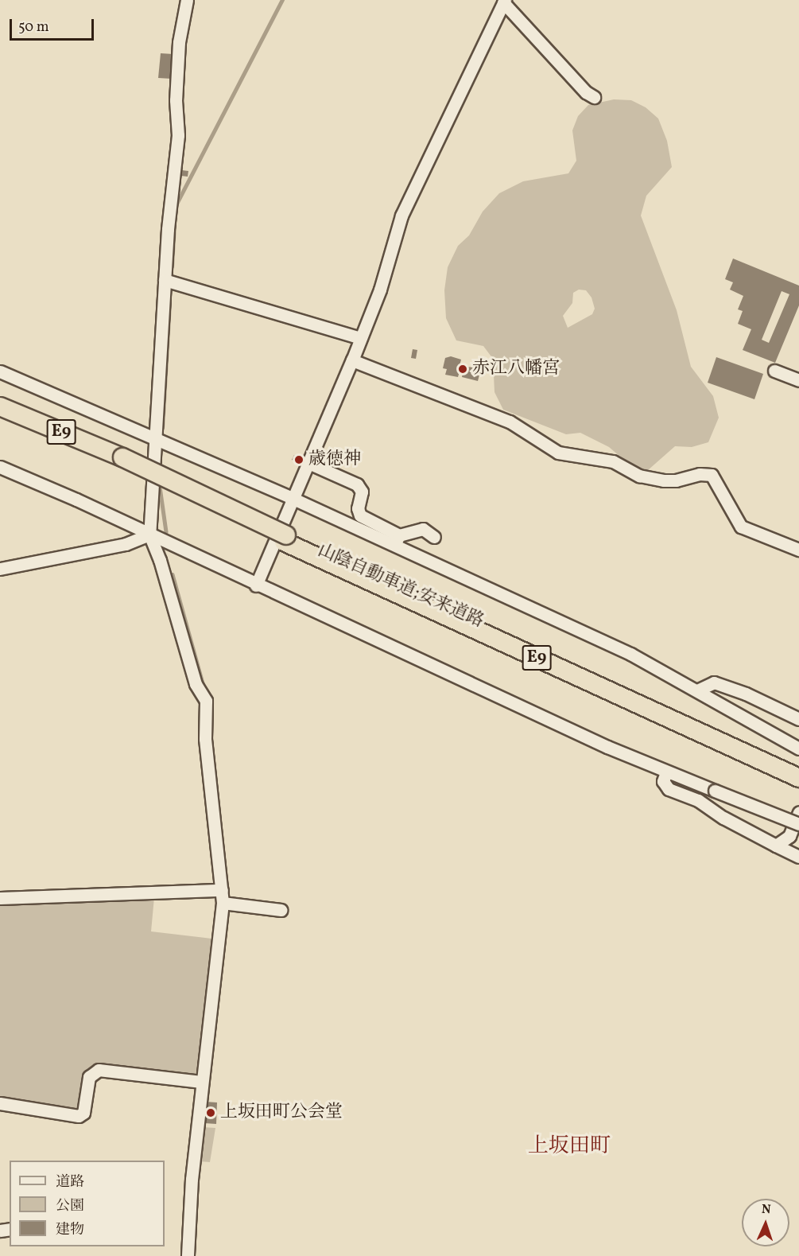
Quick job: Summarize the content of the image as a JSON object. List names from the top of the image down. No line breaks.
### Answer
{"streets":{"highway":["E9","山陰自動車道;安来道路"]},"districts":["上坂田町"],"places":["赤江八幡宮","歳徳神","上坂田町公会堂"],"legend":["道路","公園","建物"],"scale_bar":"50 m","north":"top"}
